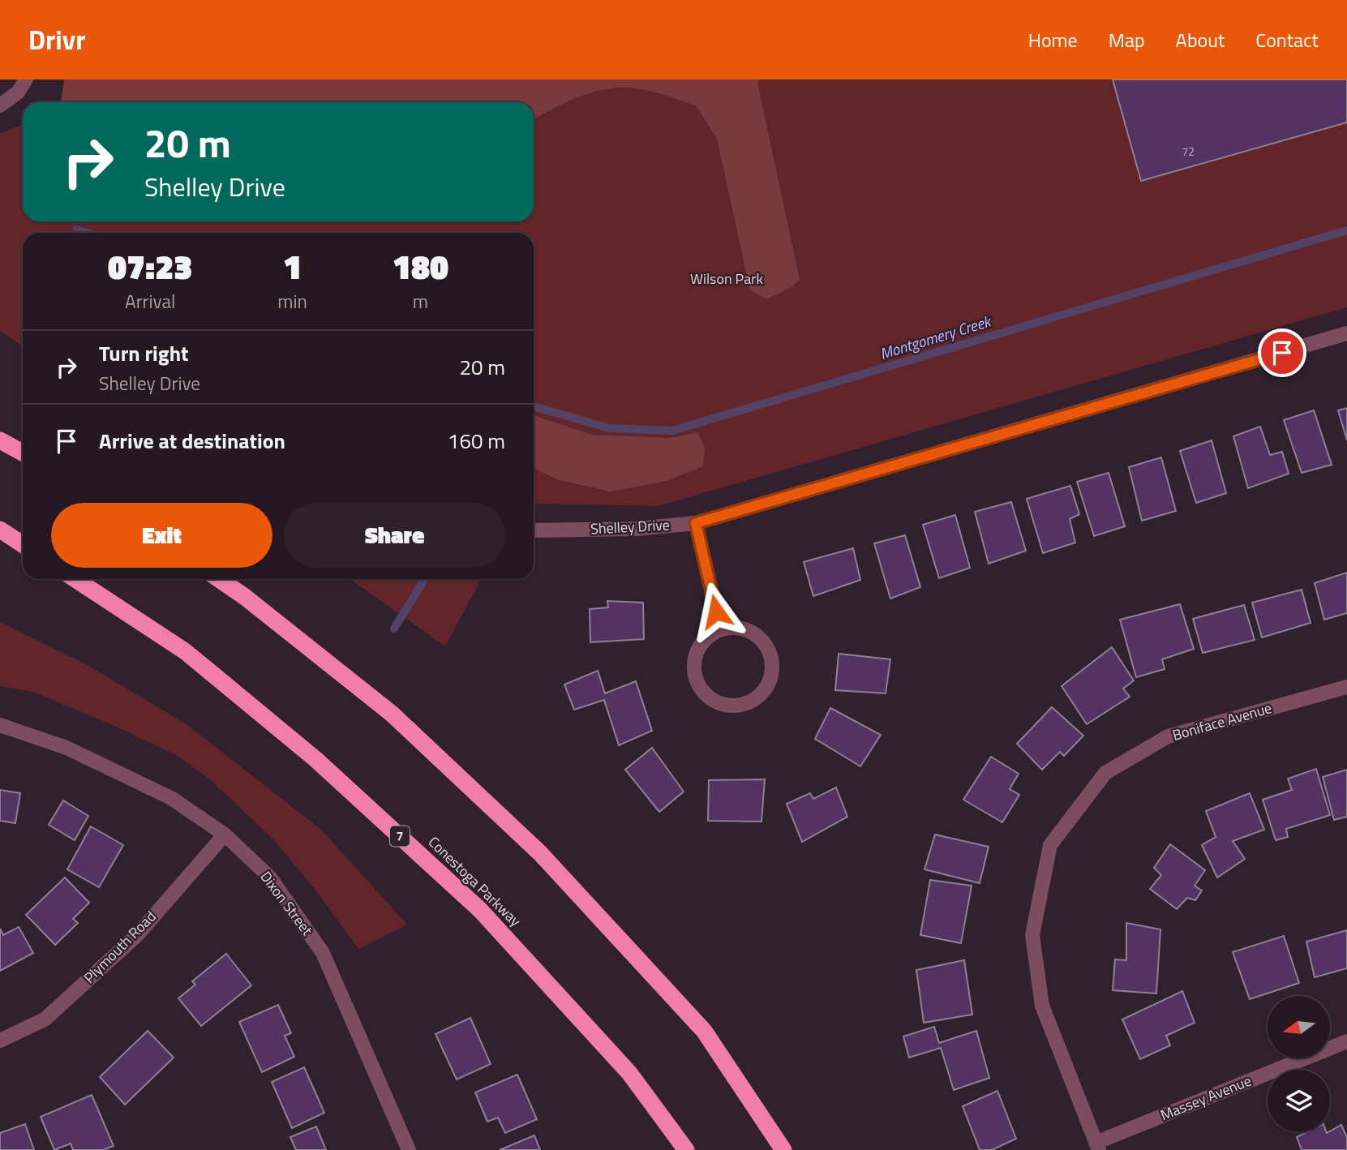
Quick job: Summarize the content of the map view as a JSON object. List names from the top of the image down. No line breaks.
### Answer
{"streets":{"highway":["7","Conestoga Parkway"],"street":["Shelley Drive","Boniface Avenue","Dixon Street","Plymouth Road","Massey Avenue"]},"crossings":[["Boniface Avenue","Massey Avenue"],["Dixon Street","Plymouth Road"]],"water":["Montgomery Creek"],"parks":["Wilson Park"],"house_numbers":["72"],"north":"left","page":{"header":"Drivr","nav":["Home","Map","About","Contact"],"turn":["20 m","Shelley Drive"],"eta":["07:23","Arrival","1","min","180","m"],"list":[{"name":"Turn right","note":"Shelley Drive","value":"20 m"},{"name":"Arrive at destination","value":"160 m"}],"buttons":["Exit","Share"]}}
